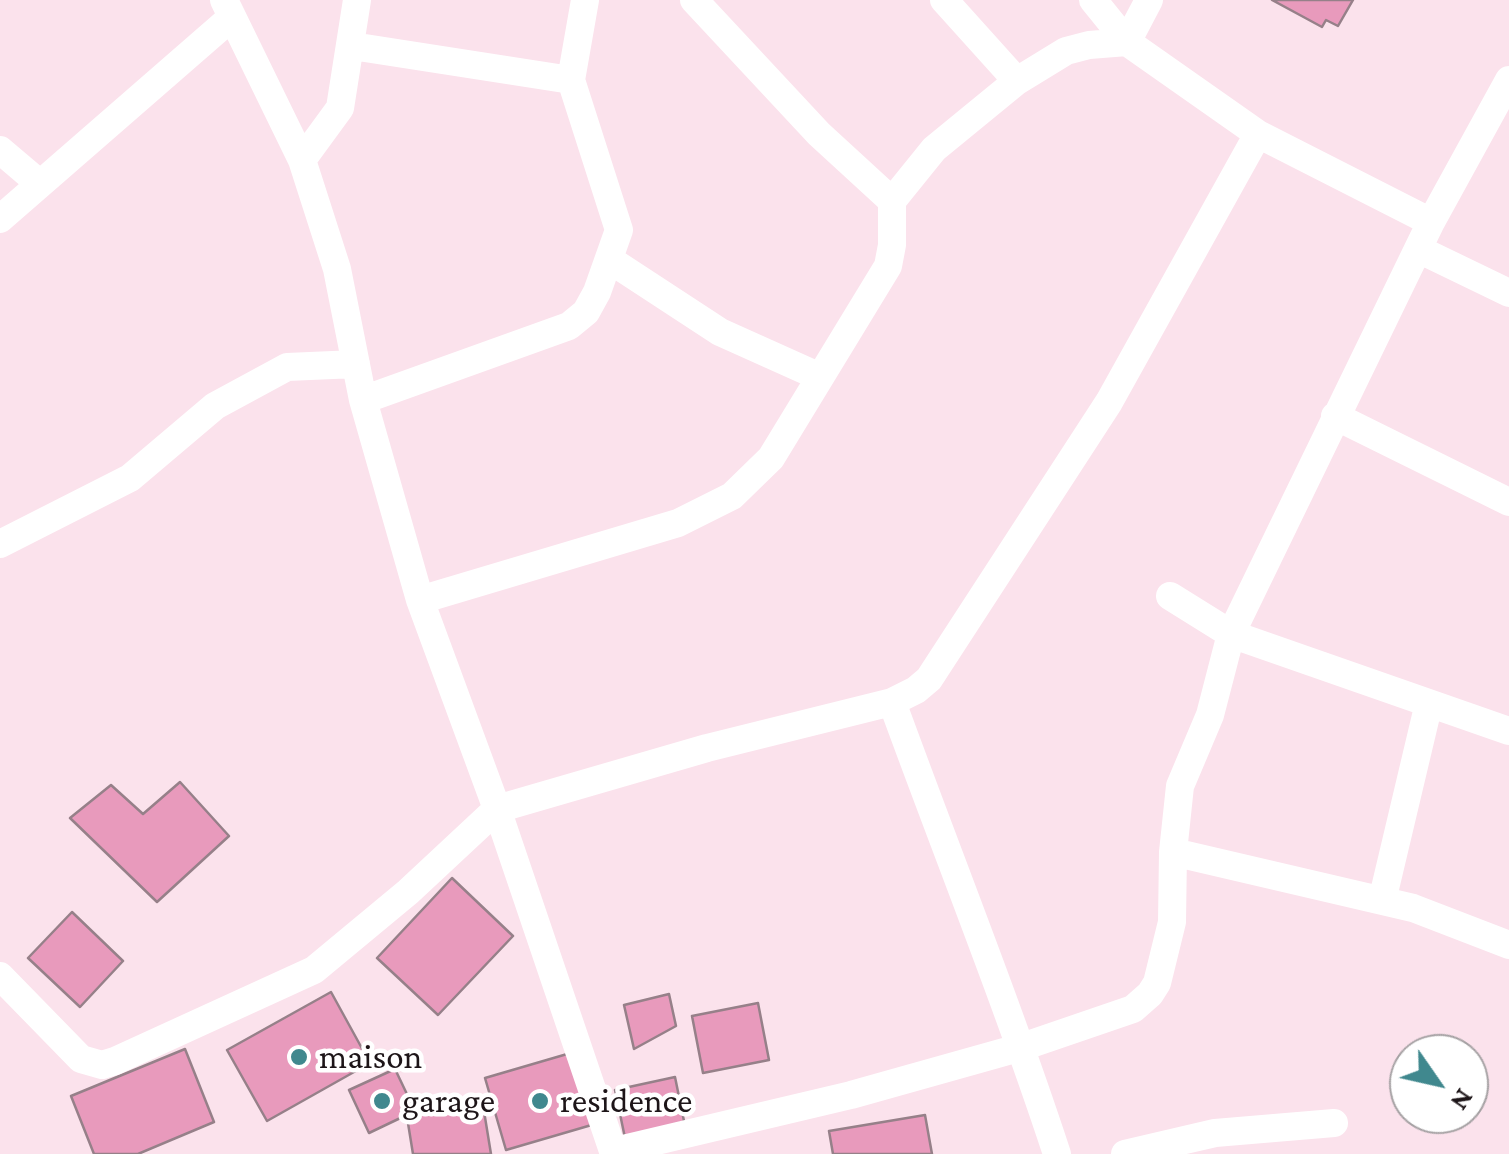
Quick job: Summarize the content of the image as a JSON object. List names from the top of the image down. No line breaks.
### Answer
{"places":["maison","garage","residence"],"north":"bottom right"}
